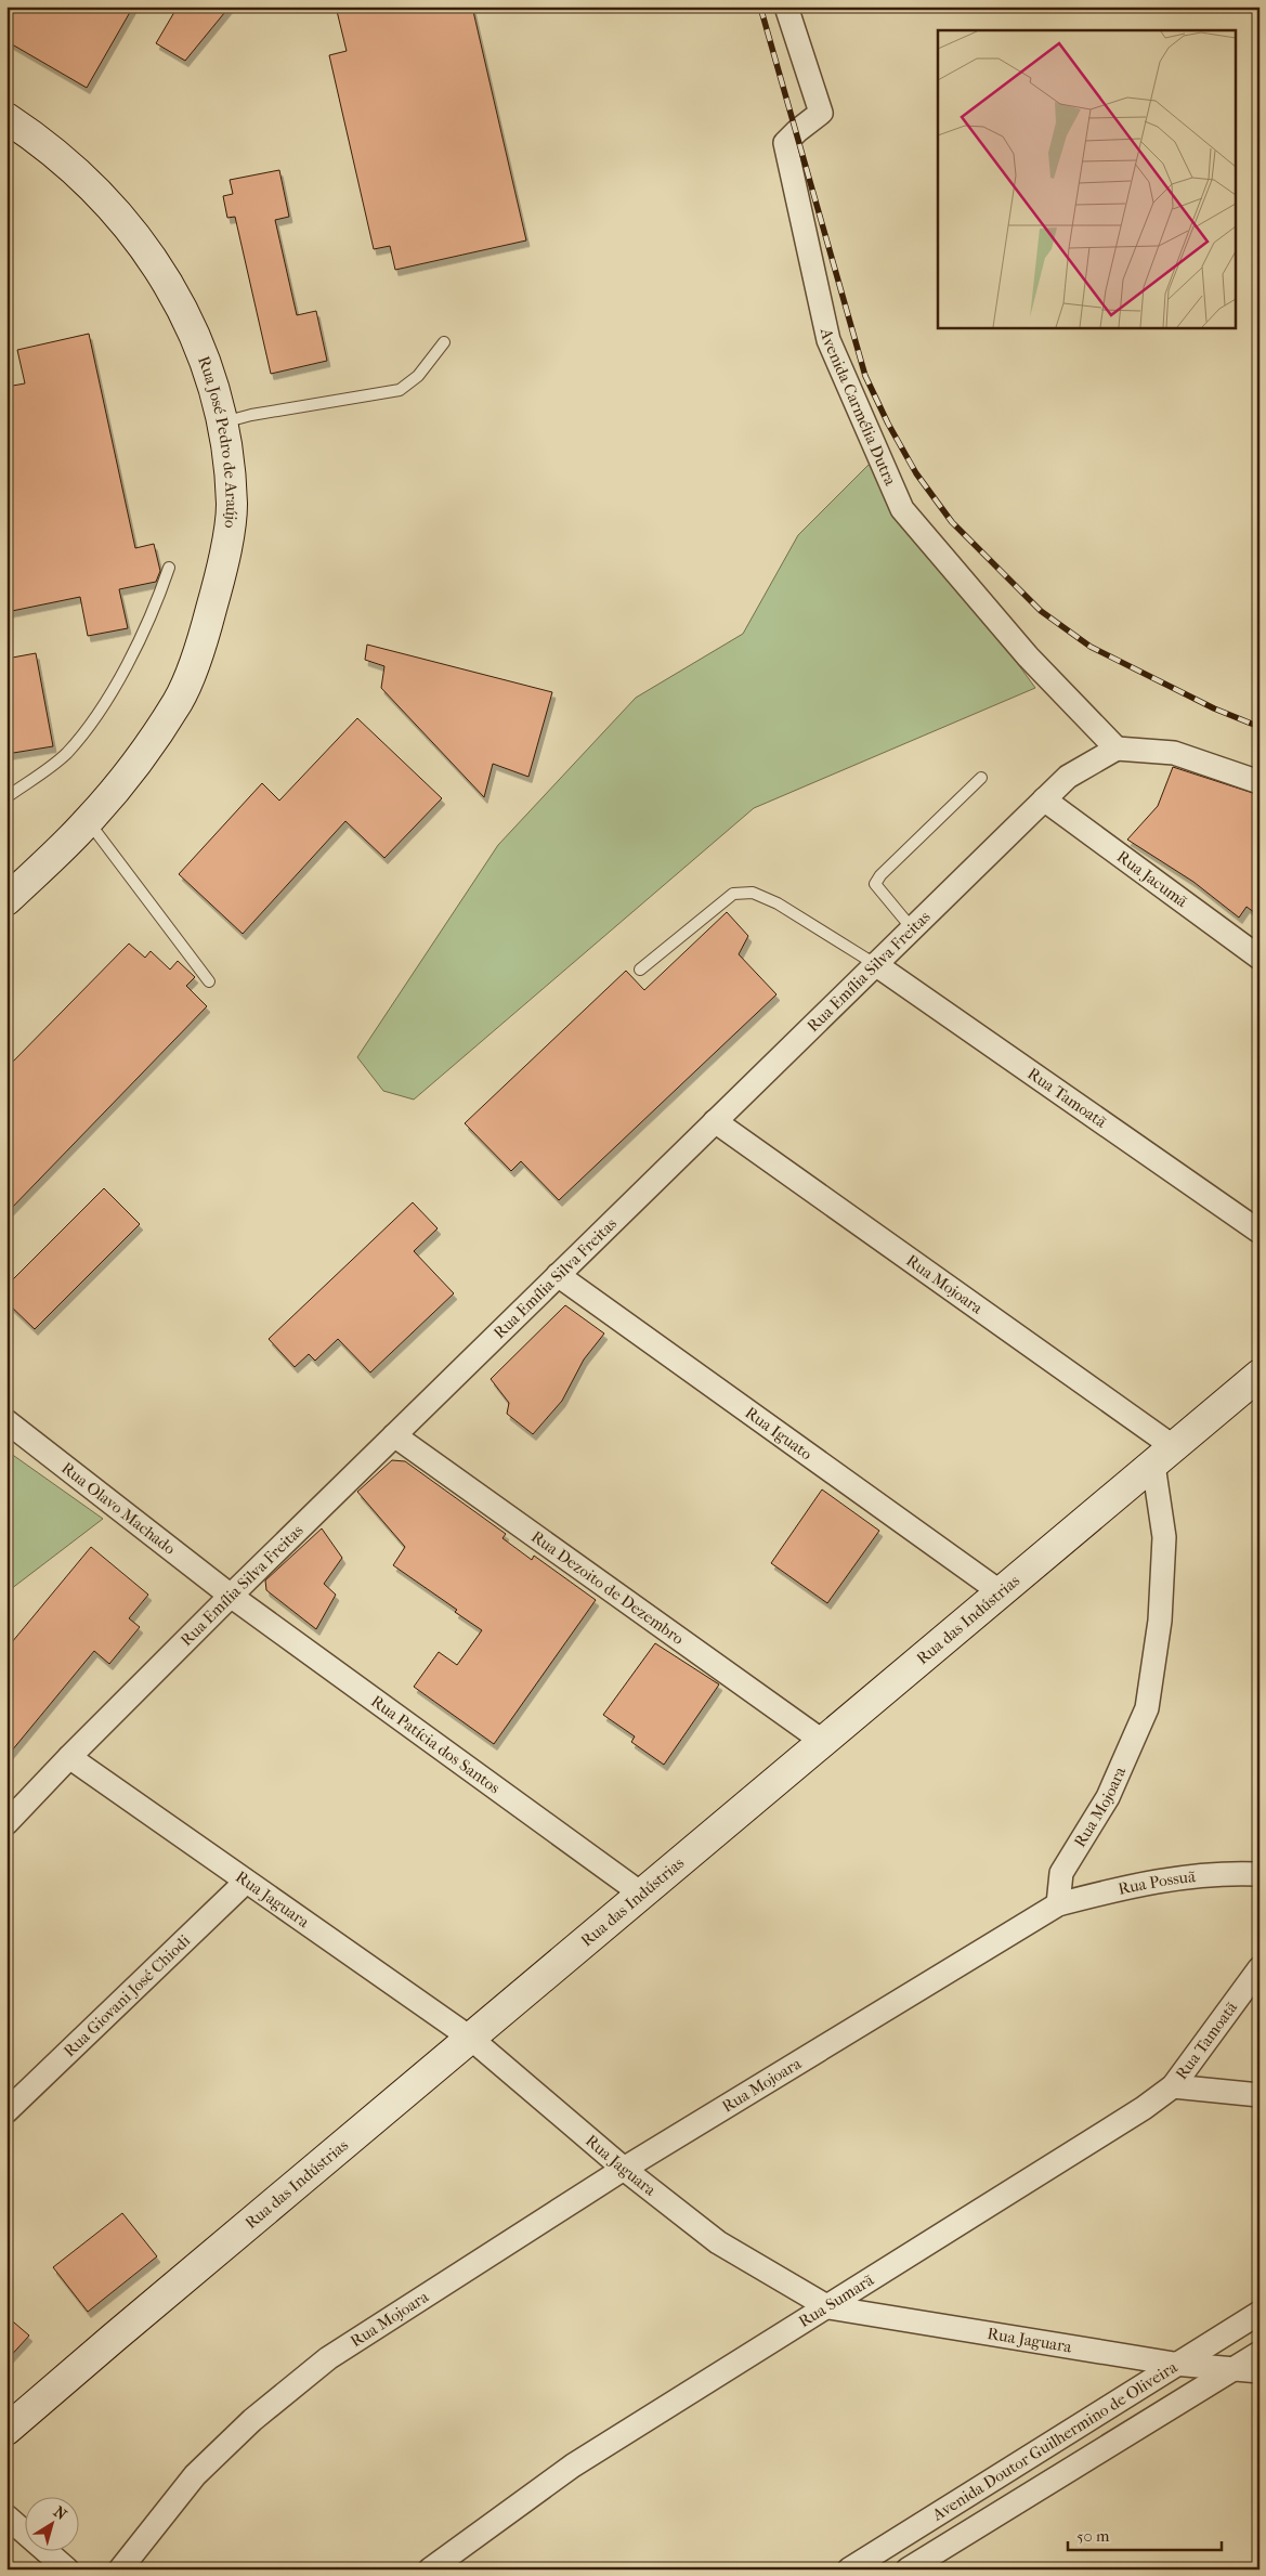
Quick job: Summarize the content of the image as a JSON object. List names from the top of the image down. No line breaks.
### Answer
{"streets":{"street":["Avenida Carmélia Dutra","Rua José Pedro de Araújo","Rua Jacumã","Rua Emília Silva Freitas","Rua Tamoatã","Rua Mojoara","Rua Iguato","Rua Olavo Machado","Rua Dezoito de Dezembro","Rua das Indústrias","Rua Patícia dos Santos","Rua Possuã","Rua Jaguara","Rua Giovani José Chiodi","Rua Sumarã","Avenida Doutor Guilhermino de Oliveira"]},"crossings":[["Avenida Carmélia Dutra","Rua Emília Silva Freitas"],["Rua Jacumã","Rua Emília Silva Freitas"],["Rua Emília Silva Freitas","Rua Tamoatã"],["Rua Emília Silva Freitas","Rua Mojoara"],["Rua Emília Silva Freitas","Rua Iguato"],["Rua Emília Silva Freitas","Rua Olavo Machado"],["Rua Emília Silva Freitas","Rua Dezoito de Dezembro"],["Rua Emília Silva Freitas","Rua Patícia dos Santos"],["Rua Emília Silva Freitas","Rua Jaguara"],["Rua Tamoatã","Rua Sumarã"],["Rua Mojoara","Rua das Indústrias"],["Rua Mojoara","Rua Possuã"],["Rua Mojoara","Rua Jaguara"],["Rua Iguato","Rua das Indústrias"],["Rua Olavo Machado","Rua Patícia dos Santos"],["Rua Dezoito de Dezembro","Rua das Indústrias"],["Rua das Indústrias","Rua Patícia dos Santos"],["Rua das Indústrias","Rua Jaguara"],["Rua Jaguara","Rua Giovani José Chiodi"],["Rua Jaguara","Rua Sumarã"],["Rua Jaguara","Avenida Doutor Guilhermino de Oliveira"]],"scale_bar":"50 m","north":"top right"}
